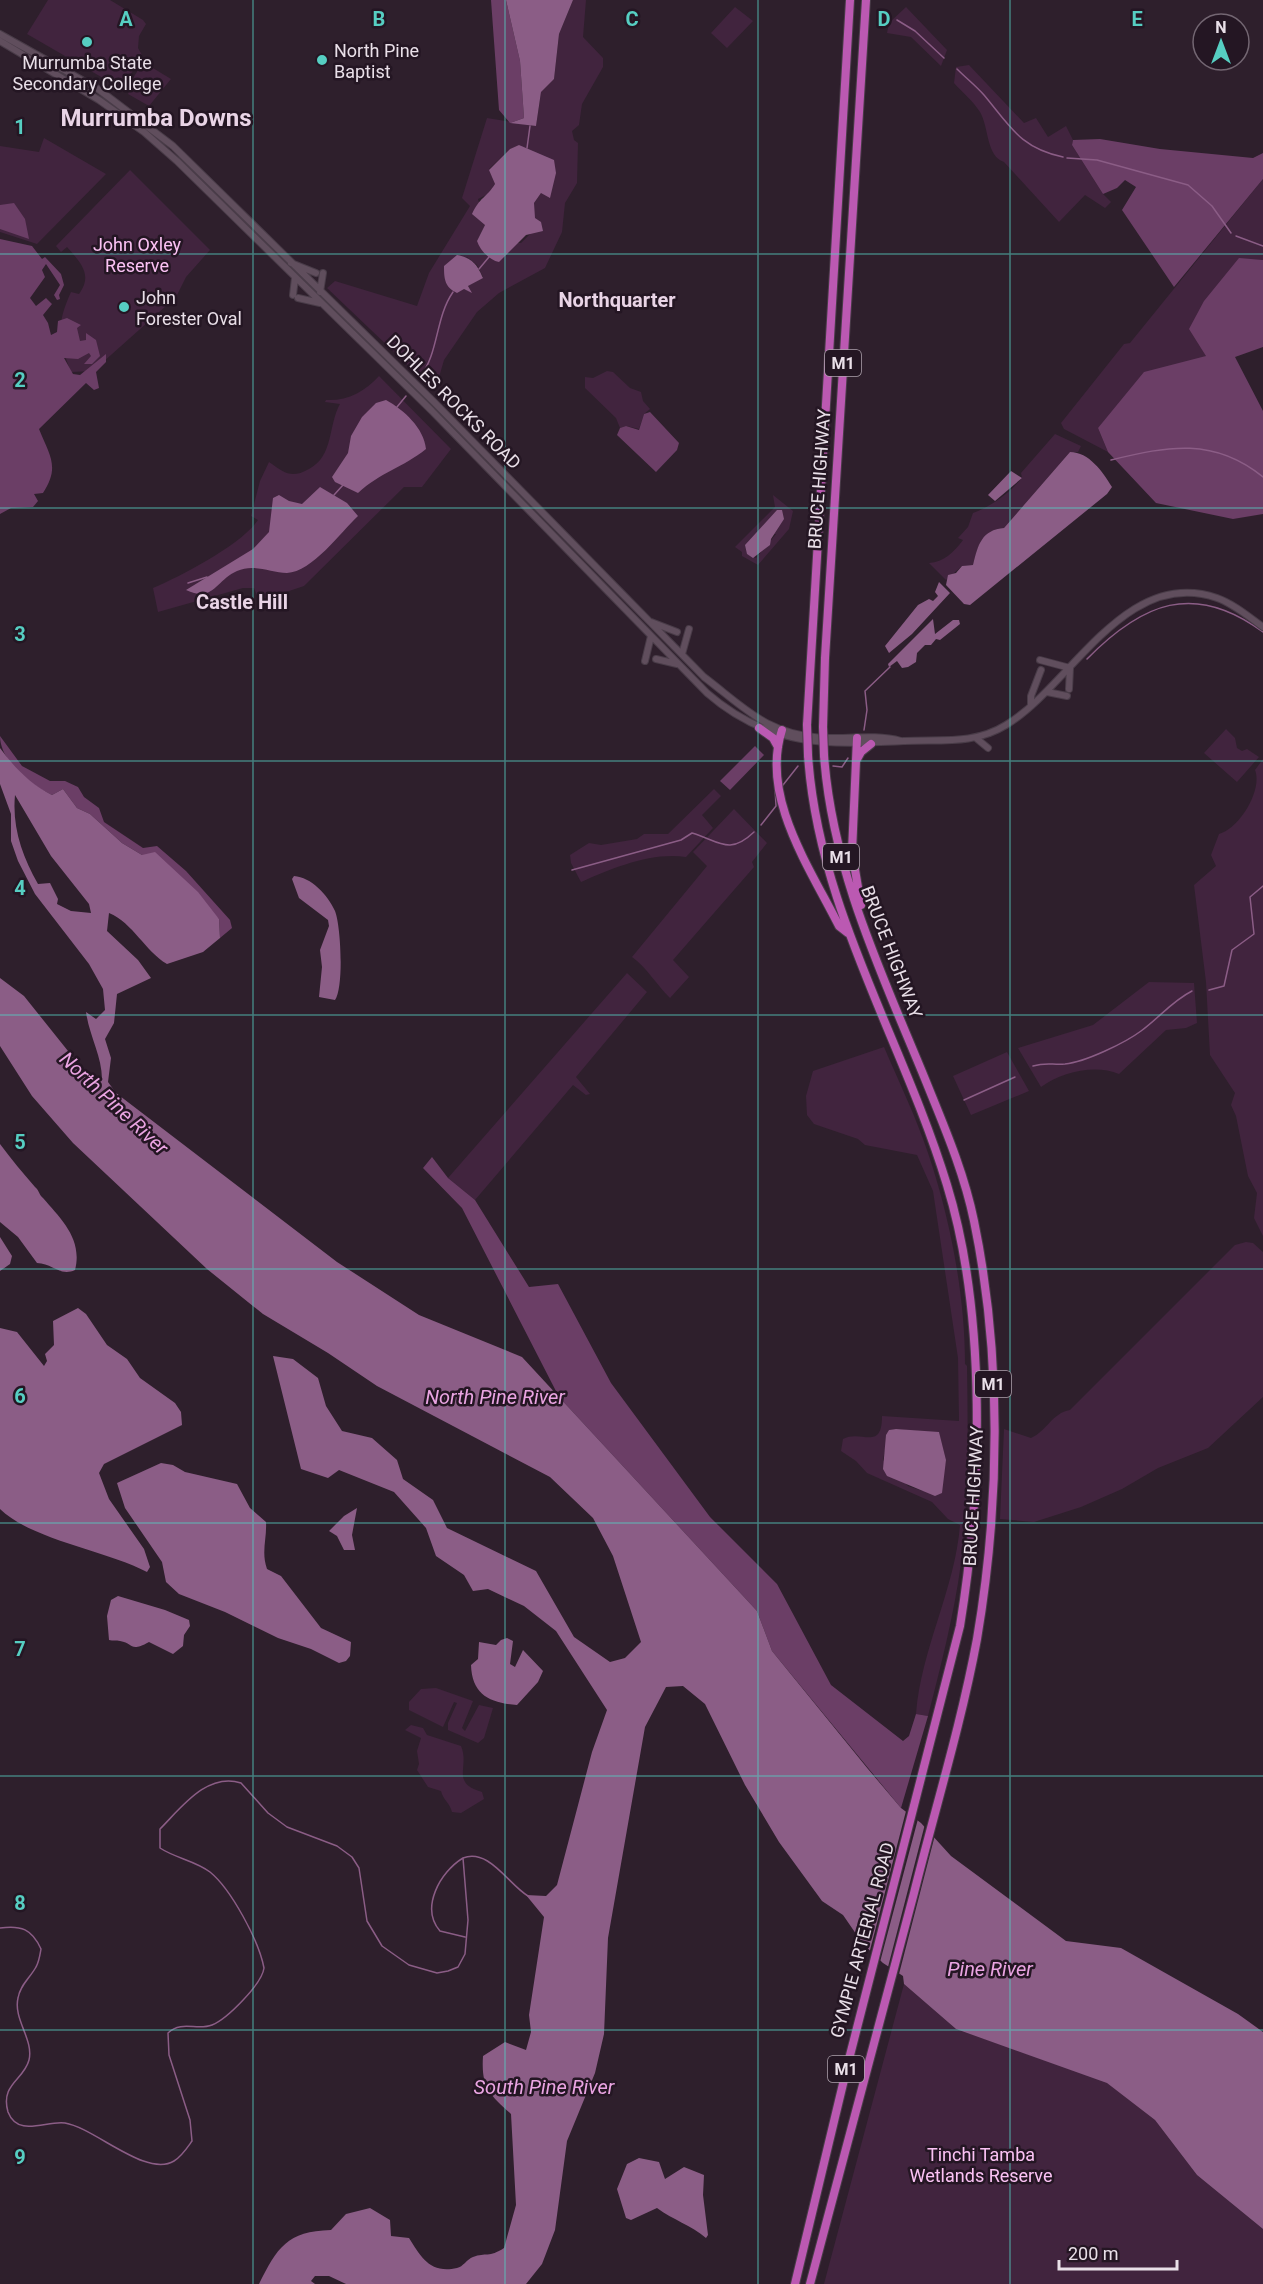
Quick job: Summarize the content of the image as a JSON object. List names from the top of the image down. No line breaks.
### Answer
{"streets":{"highway":["M1","BRUCE HIGHWAY","GYMPIE ARTERIAL ROAD"],"main road":["DOHLES ROCKS ROAD"]},"crossings":[["M1","GYMPIE ARTERIAL ROAD"],["BRUCE HIGHWAY","GYMPIE ARTERIAL ROAD"]],"districts":["Murrumba Downs","Northquarter","Castle Hill"],"water":["North Pine River","Pine River","South Pine River"],"parks":["John Oxley Reserve","Tinchi Tamba Wetlands Reserve"],"places":["Murrumba State Secondary College","North Pine Baptist","John Forester Oval"],"scale_bar":"200 m","north":"top","grid":{"columns":["A","B","C","D","E"],"rows":["1","2","3","4","5","6","7","8","9"]}}
